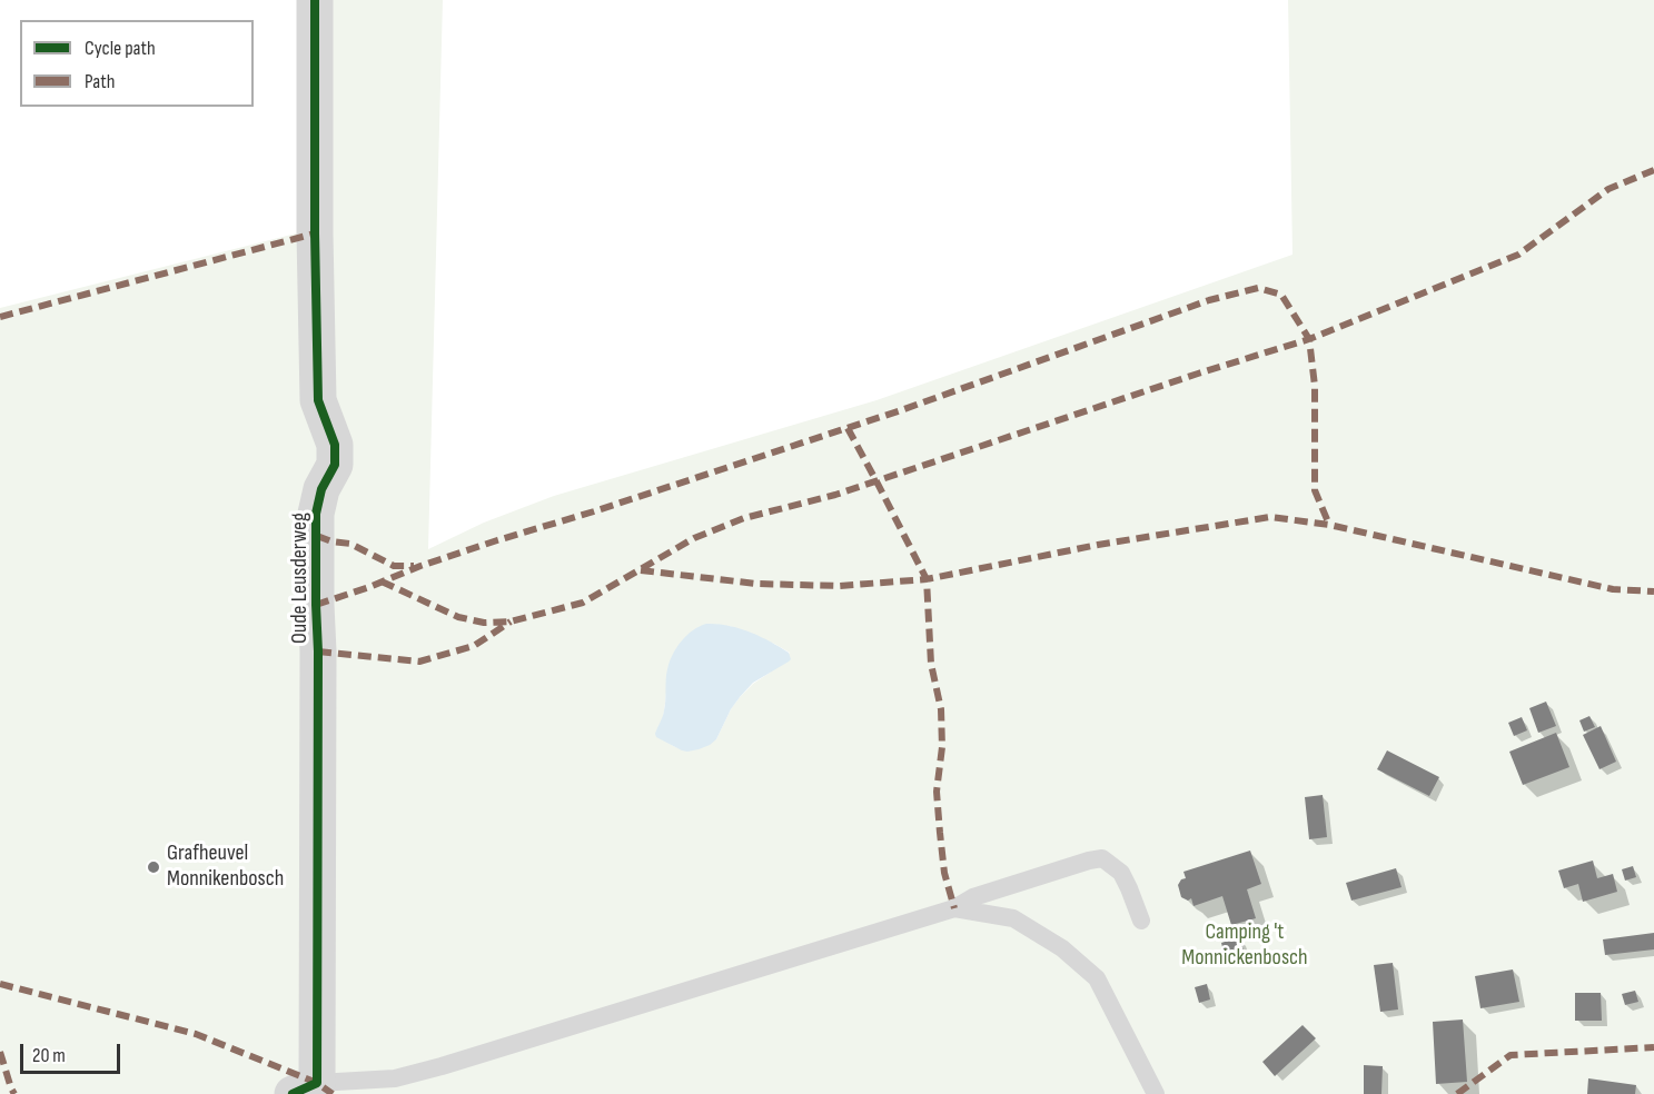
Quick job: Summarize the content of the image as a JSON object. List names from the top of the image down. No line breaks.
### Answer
{"streets":{"street":["Oude Leusderweg"]},"parks":["Camping 't Monnickenbosch"],"places":["Grafheuvel Monnikenbosch"],"legend":["Cycle path","Path"],"scale_bar":"20 m"}
